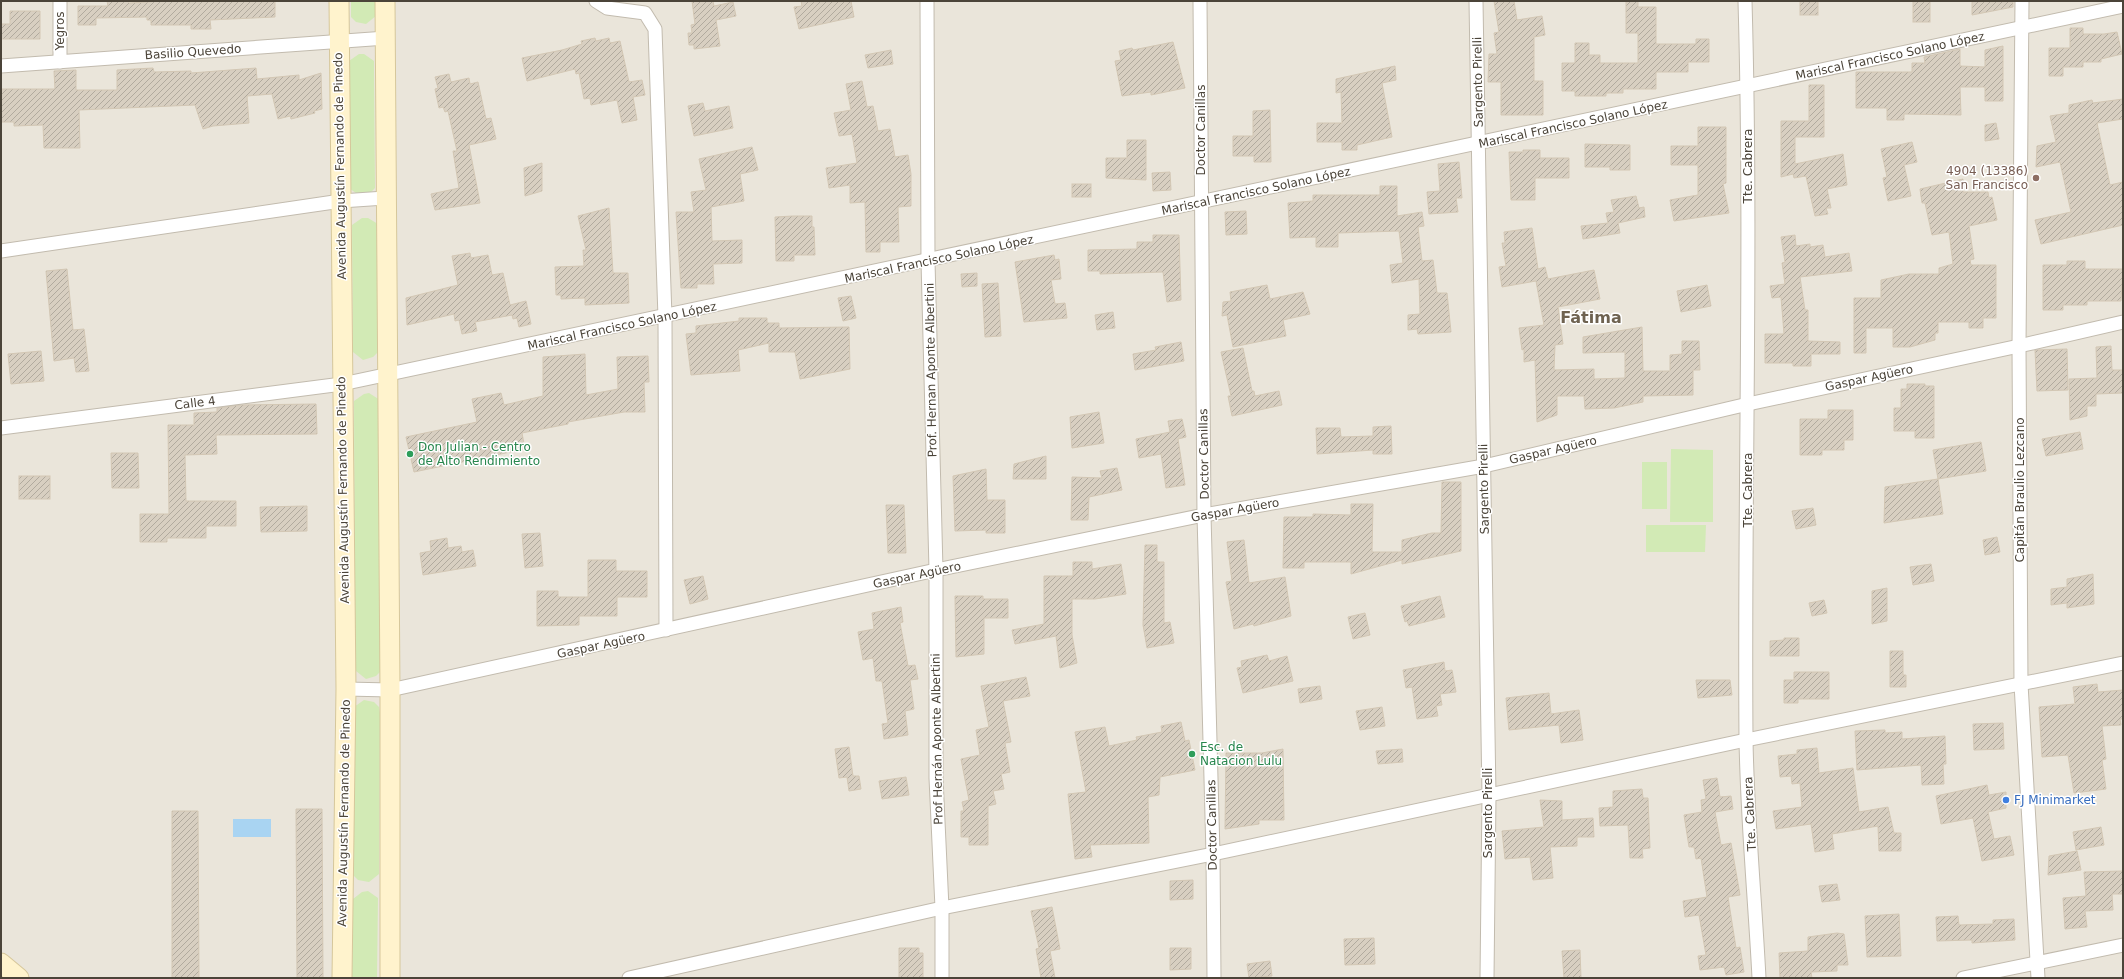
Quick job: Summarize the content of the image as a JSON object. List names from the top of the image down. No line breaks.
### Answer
{"streets":{"street":["Yegros","Basilio Quevedo","Mariscal Francisco Solano López","Sargento Pirelli","Doctor Canillas","Avenida Augustín Fernando de Pinedo","Tte. Cabrera","Prof. Hernan Aponte Albertini","Gaspar Agüero","Calle 4","Capitán Braulio Lezcano","Prof Hernán Aponte Albertini"]},"crossings":[["Yegros","Basilio Quevedo"],["Basilio Quevedo","Avenida Augustín Fernando de Pinedo"],["Mariscal Francisco Solano López","Sargento Pirelli"],["Mariscal Francisco Solano López","Doctor Canillas"],["Mariscal Francisco Solano López","Tte. Cabrera"],["Mariscal Francisco Solano López","Prof. Hernan Aponte Albertini"],["Mariscal Francisco Solano López","Calle 4"],["Mariscal Francisco Solano López","Capitán Braulio Lezcano"],["Sargento Pirelli","Gaspar Agüero"],["Doctor Canillas","Gaspar Agüero"],["Avenida Augustín Fernando de Pinedo","Gaspar Agüero"],["Avenida Augustín Fernando de Pinedo","Calle 4"],["Tte. Cabrera","Gaspar Agüero"],["Prof. Hernan Aponte Albertini","Gaspar Agüero"],["Prof. Hernan Aponte Albertini","Prof Hernán Aponte Albertini"],["Gaspar Agüero","Capitán Braulio Lezcano"],["Gaspar Agüero","Prof Hernán Aponte Albertini"]],"districts":["Fátima"],"places":["4904 (13386) San Francisco","Don Julian - Centro de Alto Rendimiento","Esc. de Natacion Lulu","FJ Minimarket"]}
